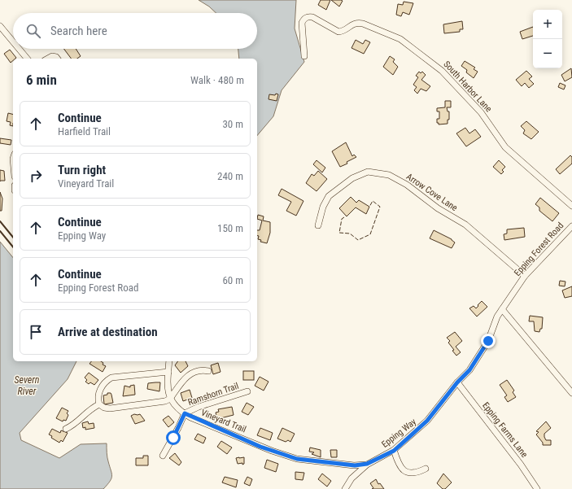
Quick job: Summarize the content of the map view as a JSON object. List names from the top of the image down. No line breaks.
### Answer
{"streets":{"street":["South Harbor Lane","Arrow Cove Lane","Epping Forest Road","Ramshorn Trail","Vineyard Trail","Epping Farms Lane","Epping Way"]},"crossings":[["Arrow Cove Lane","Epping Forest Road"],["Epping Forest Road","Epping Farms Lane"],["Epping Forest Road","Epping Way"],["Ramshorn Trail","Vineyard Trail"],["Vineyard Trail","Epping Way"],["Epping Farms Lane","Epping Way"]],"water":["Severn River"],"page":{"map_buttons":["+","−"],"search":"Search here","heading":["6 min","Walk · 480 m"],"list":[["Continue","Harfield Trail","30 m"],["Turn right","Vineyard Trail","240 m"],["Continue","Epping Way","150 m"],["Continue","Epping Forest Road","60 m"],"Arrive at destination"]}}
